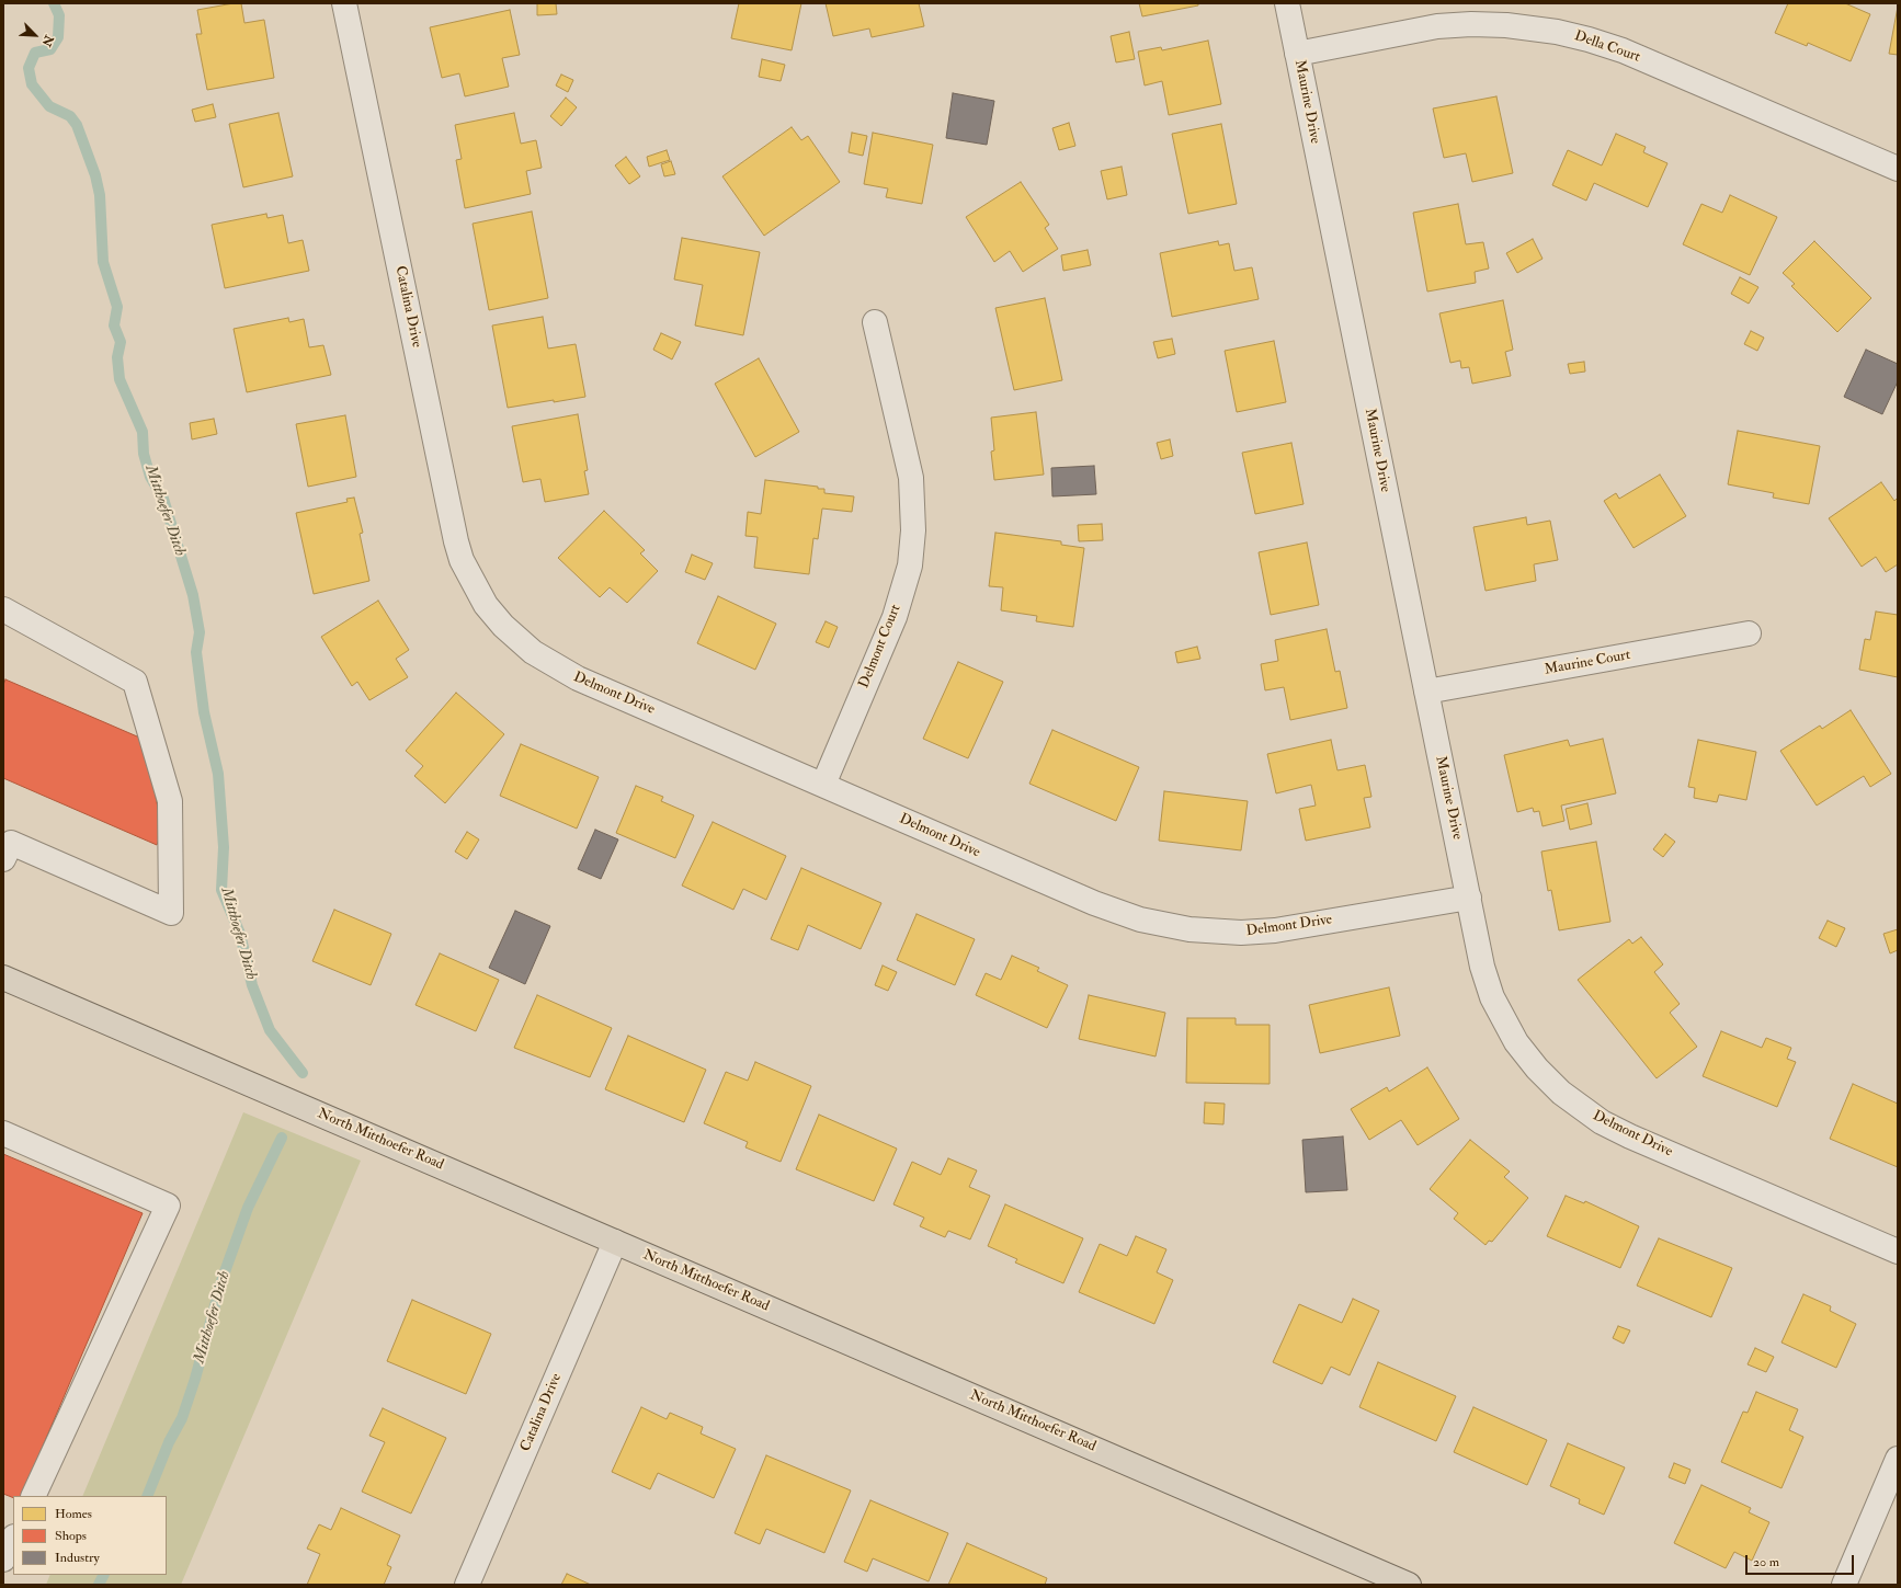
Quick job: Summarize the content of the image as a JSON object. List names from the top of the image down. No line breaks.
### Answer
{"streets":{"main road":["North Mitthoefer Road"],"street":["Della Court","Maurine Drive","Catalina Drive","Delmont Court","Maurine Court","Delmont Drive"]},"crossings":[["Della Court","Maurine Drive"],["Maurine Drive","Maurine Court"],["Maurine Drive","Delmont Drive"],["Catalina Drive","Delmont Drive"],["Catalina Drive","North Mitthoefer Road"],["Delmont Court","Delmont Drive"]],"water":["Mitthoefer Ditch"],"legend":["Homes","Shops","Industry"],"scale_bar":"20 m","north":"bottom right"}
